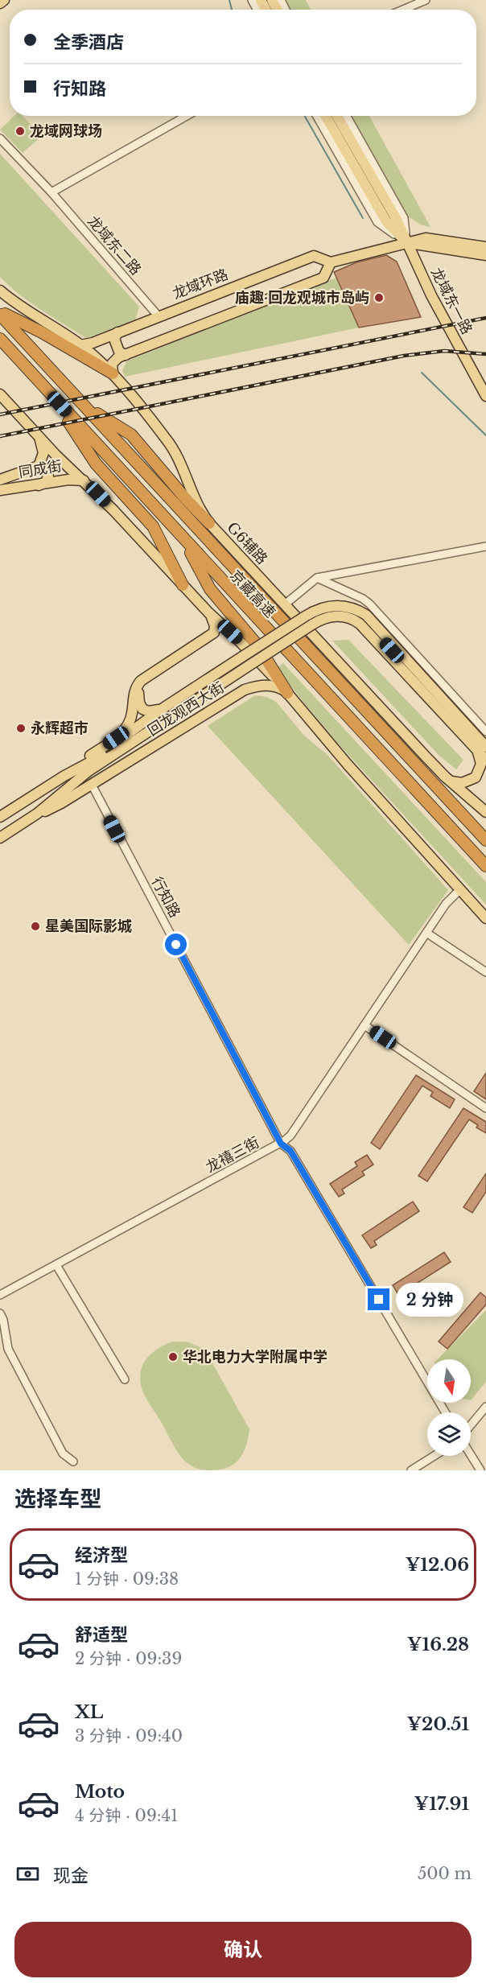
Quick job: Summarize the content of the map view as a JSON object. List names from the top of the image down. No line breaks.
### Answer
{"streets":{"highway":["京藏高速"],"main road":["龙域环路","龙域东一路","同成街","G6辅路","回龙观西大街"],"street":["龙域东二路","行知路","龙禧三街"]},"crossings":[["龙域东二路","龙域环路"],["龙域环路","龙域东一路"],["龙域环路","G6辅路"],["回龙观西大街","行知路"],["行知路","龙禧三街"]],"places":["龙域网球场","庙趣·回龙观城市岛屿","永辉超市","星美国际影城","华北电力大学附属中学"],"north":"bottom","page":{"banner":["全季酒店","行知路"],"bubble":"2 分钟","heading":"选择车型","list":[{"name":"经济型","note":"1 分钟 · 09:38","value":"¥12.06"},{"name":"舒适型","note":"2 分钟 · 09:39","value":"¥16.28"},{"name":"XL","note":"3 分钟 · 09:40","value":"¥20.51"},{"name":"Moto","note":"4 分钟 · 09:41","value":"¥17.91"}],"pay":["现金","500 m"],"buttons":"确认"}}
